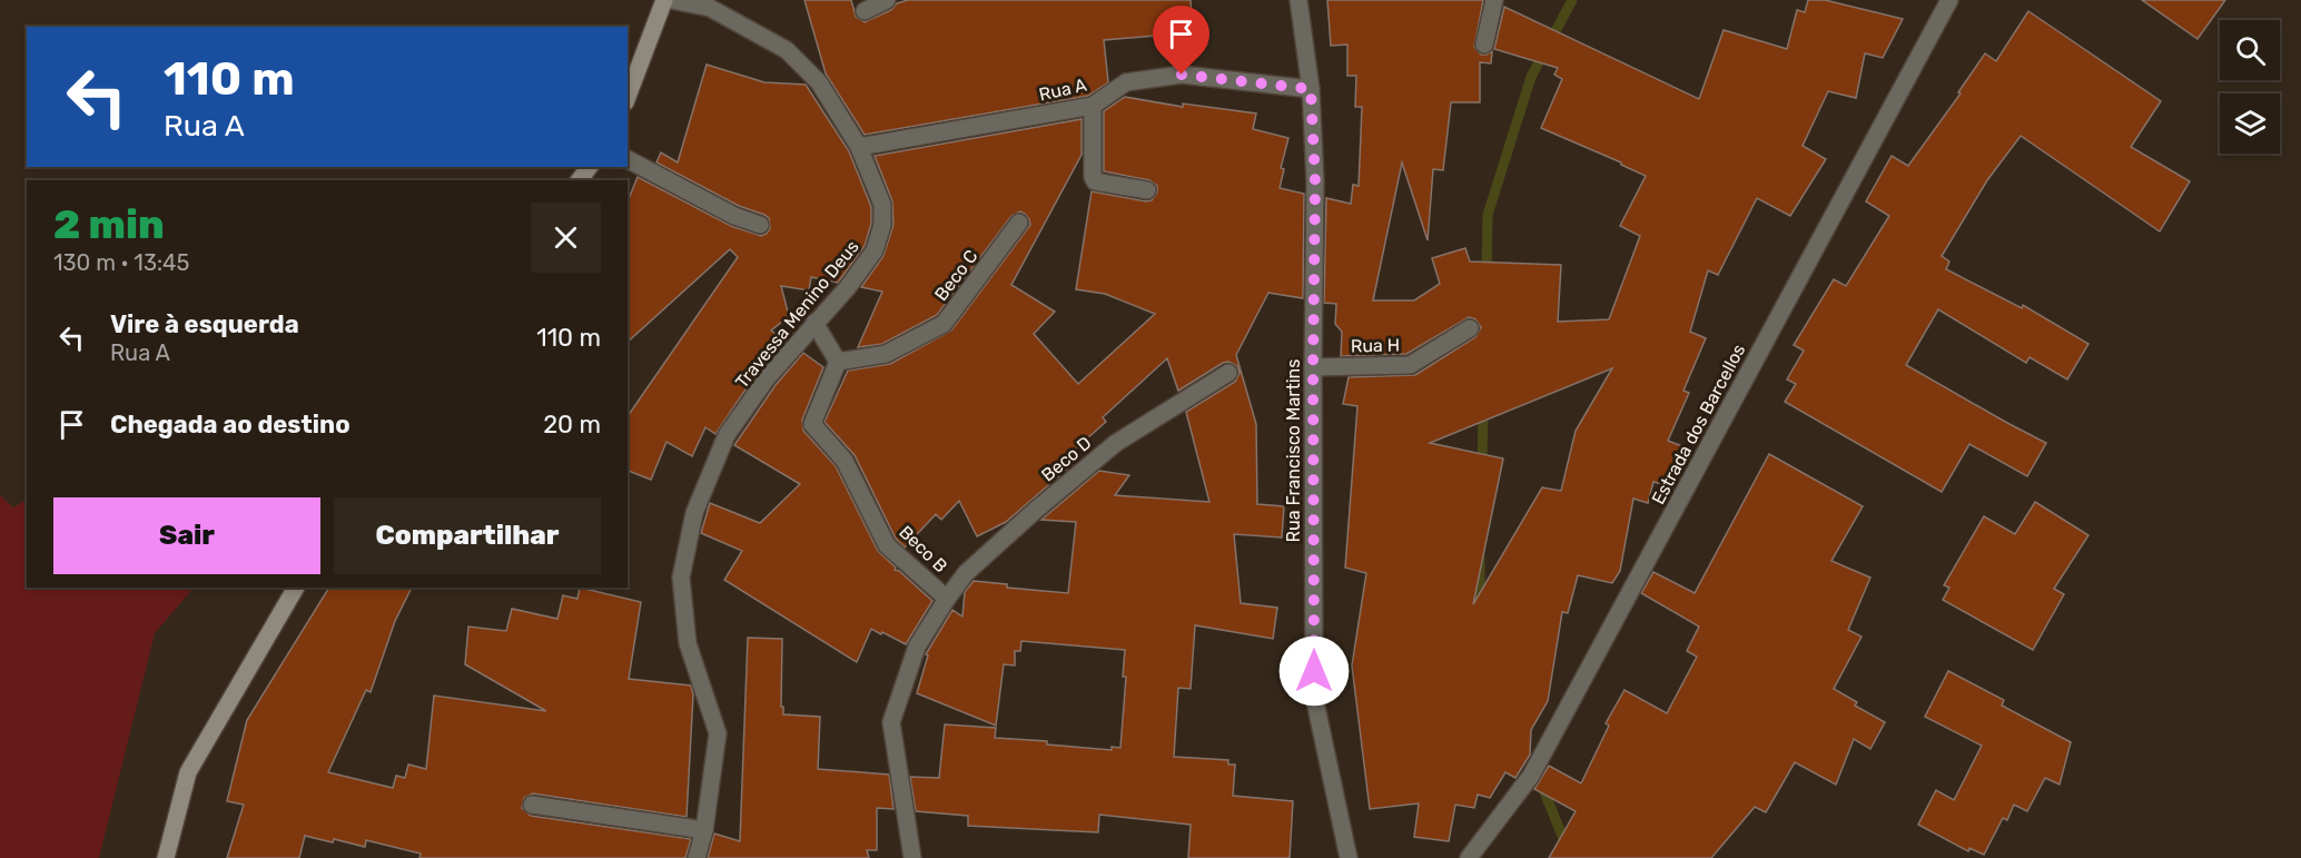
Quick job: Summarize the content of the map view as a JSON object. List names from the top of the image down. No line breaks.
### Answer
{"streets":{"street":["Rua A","Beco C","Travessa Menino Deus","Rua H","Estrada dos Barcellos","Rua Francisco Martins","Beco D","Beco B"]},"crossings":[["Rua A","Travessa Menino Deus"],["Rua A","Rua Francisco Martins"],["Beco C","Beco B"],["Rua H","Rua Francisco Martins"],["Beco D","Beco B"]],"page":{"turn":["110 m","Rua A"],"heading":["2 min","130 m · 13:45"],"list":[{"name":"Vire à esquerda","note":"Rua A","value":"110 m"},{"name":"Chegada ao destino","value":"20 m"}],"buttons":["Sair","Compartilhar"]}}
